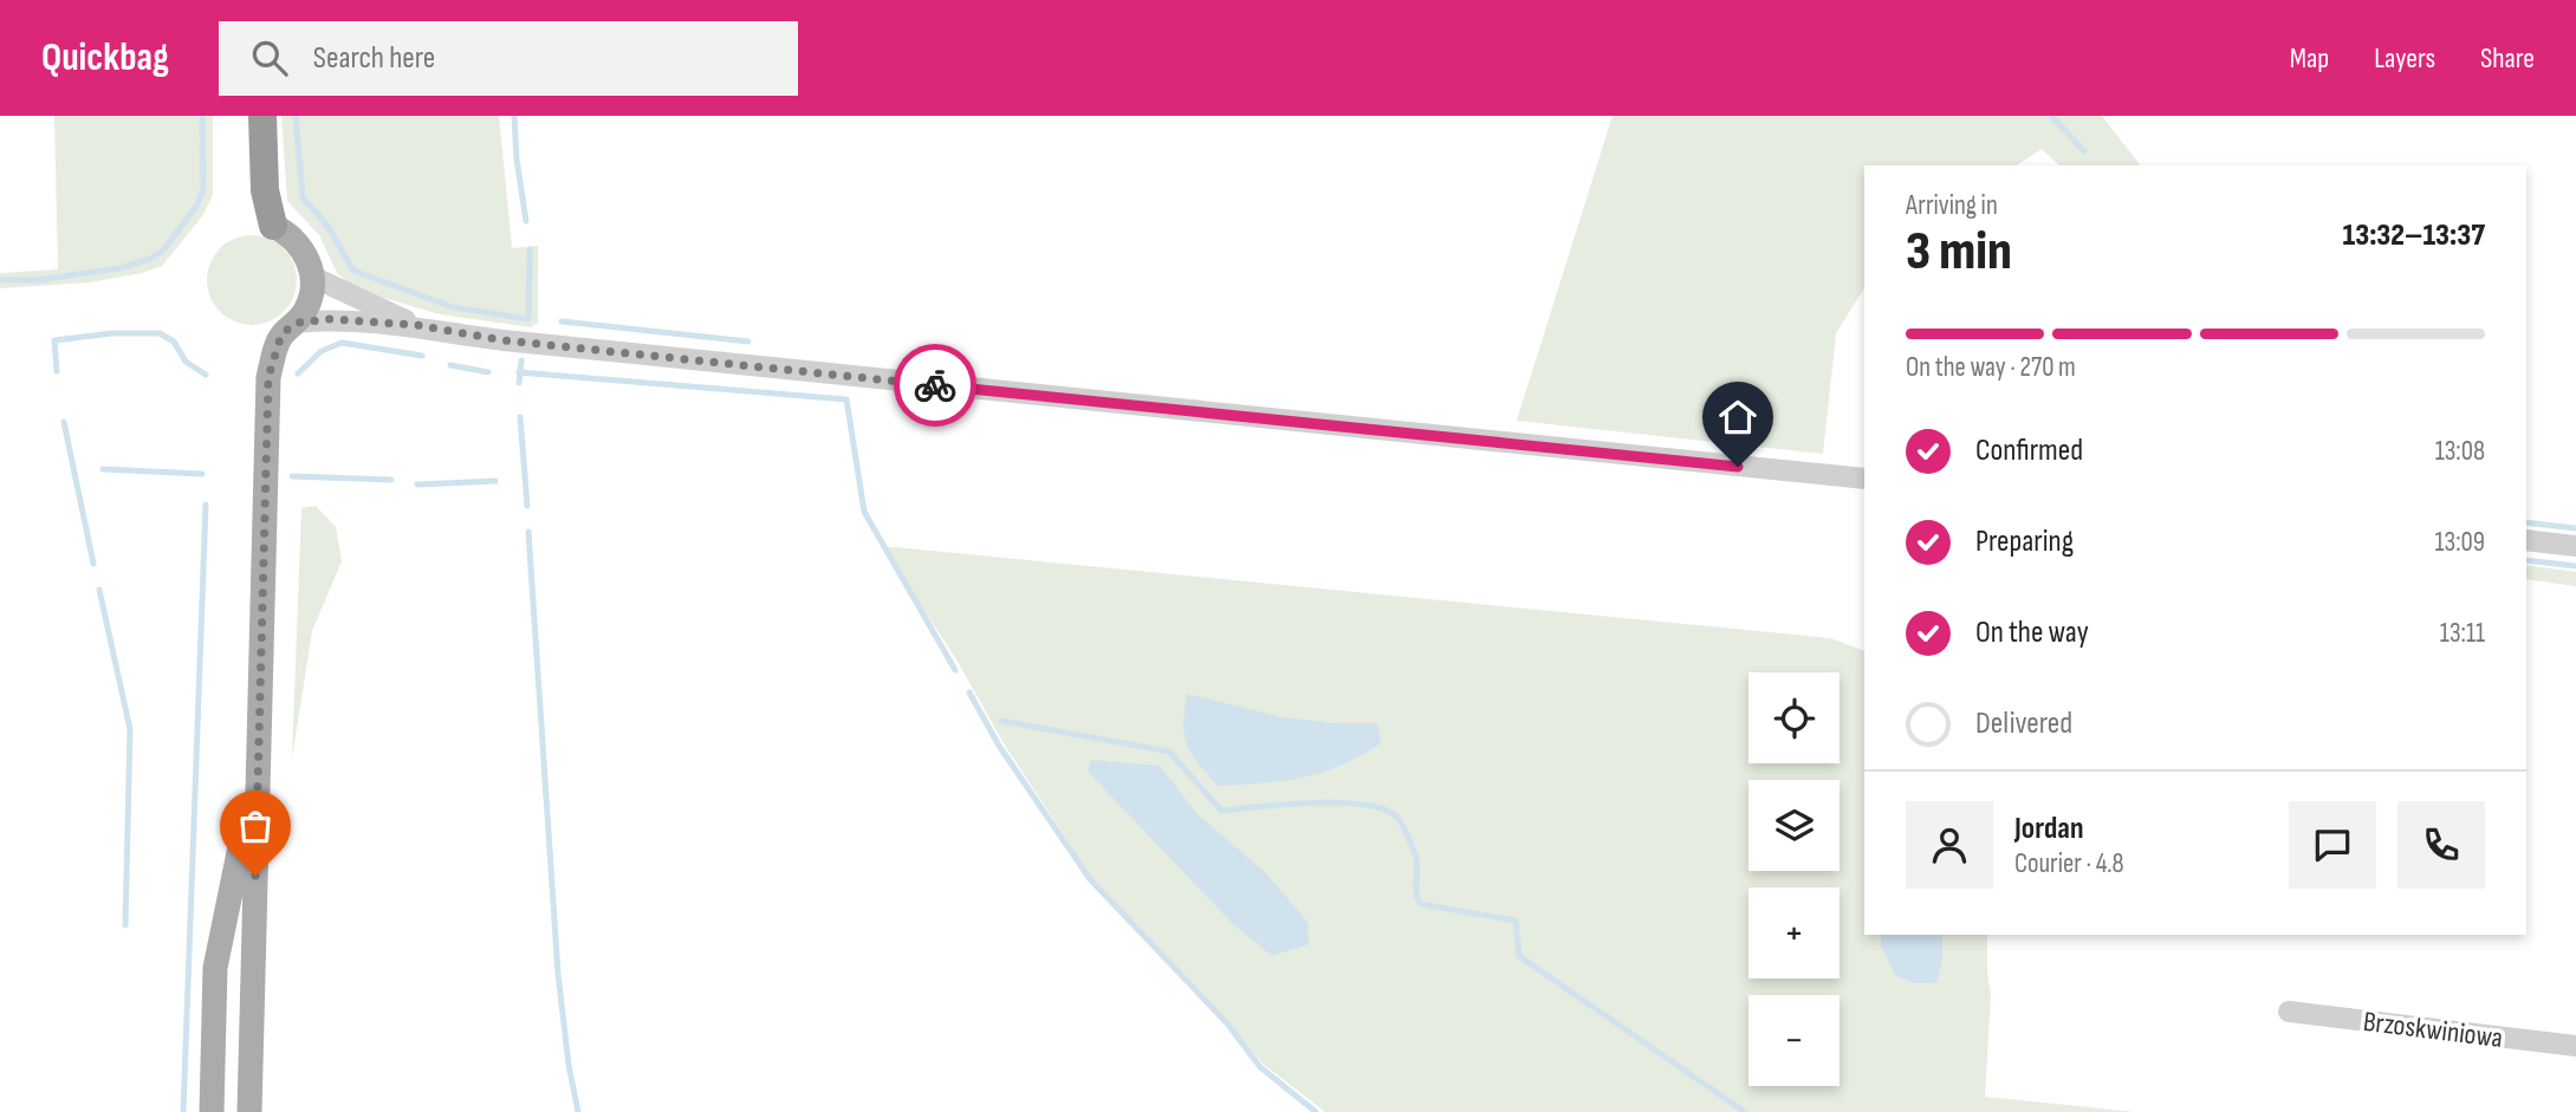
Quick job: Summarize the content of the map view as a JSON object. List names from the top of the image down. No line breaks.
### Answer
{"streets":{"street":["Brzoskwiniowa"]},"page":{"header":"Quickbag","search":"Search here","nav":["Map","Layers","Share"],"heading":["3 min","Arriving in","13:32–13:37"],"panel":["Jordan","Courier · 4.8"],"bar":"On the way · 270 m","list":[["Confirmed","13:08"],["Preparing","13:09"],["On the way","13:11"],"Delivered"],"map_buttons":["+","−"]}}
